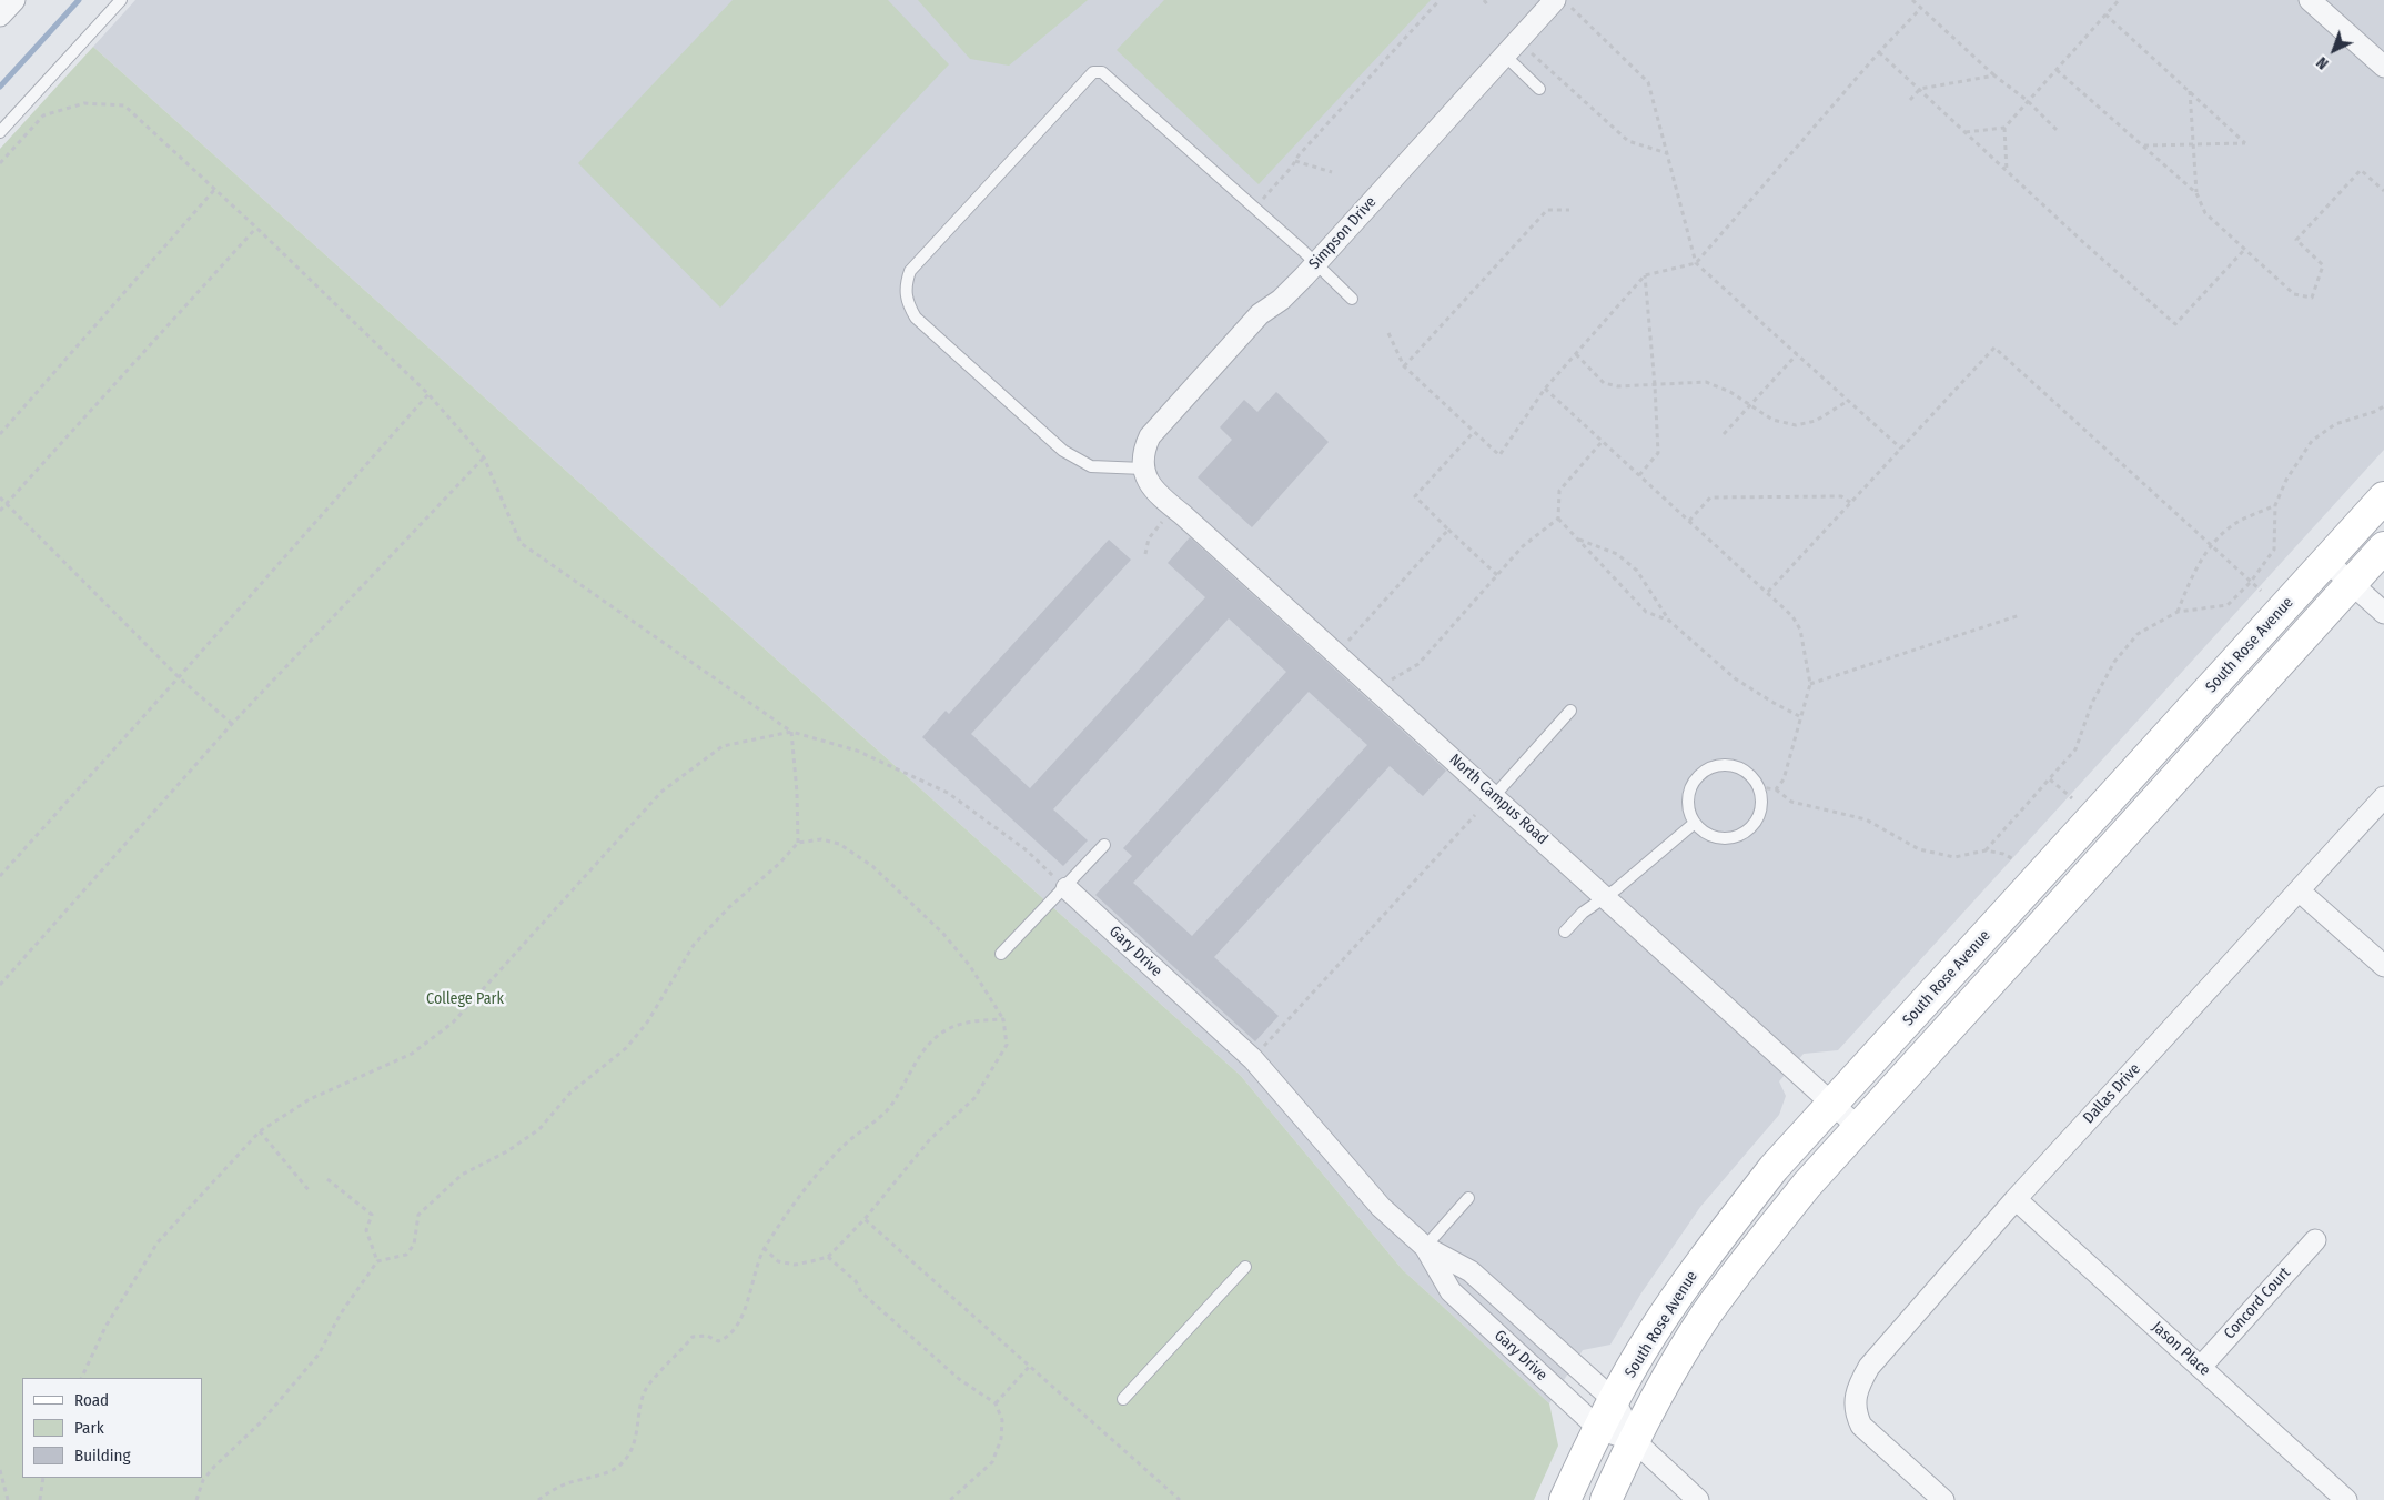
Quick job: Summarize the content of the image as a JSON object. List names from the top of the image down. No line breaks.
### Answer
{"streets":{"main road":["South Rose Avenue"],"street":["Simpson Drive","North Campus Road","Gary Drive","Dallas Drive","Concord Court","Jason Place"]},"crossings":[["Simpson Drive","North Campus Road"],["South Rose Avenue","North Campus Road"],["South Rose Avenue","Gary Drive"],["Dallas Drive","Jason Place"],["Concord Court","Jason Place"]],"parks":["College Park"],"legend":["Road","Park","Building"],"north":"bottom left"}
